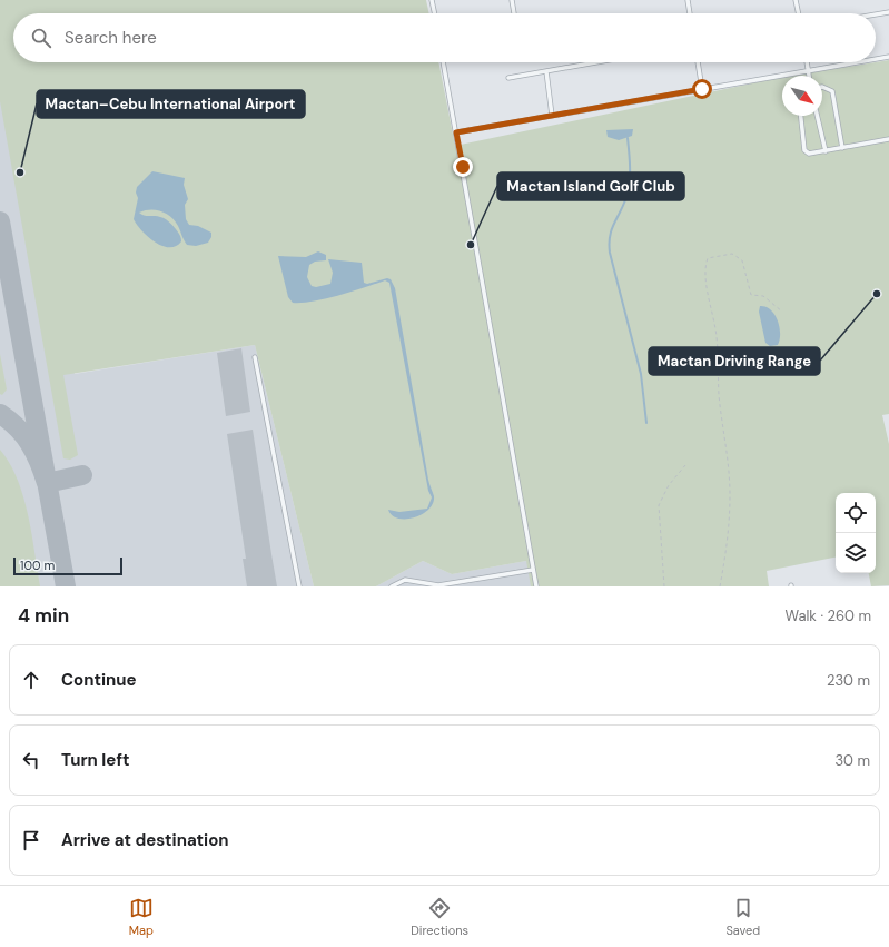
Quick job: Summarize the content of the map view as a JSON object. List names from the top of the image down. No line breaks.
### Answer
{"places":["Mactan–Cebu International Airport","Mactan Island Golf Club","Mactan Driving Range"],"scale_bar":"100 m","north":"bottom right","page":{"search":"Search here","scale":"100 m","heading":["4 min","Walk · 260 m"],"list":[["Continue","230 m"],["Turn left","30 m"],"Arrive at destination"],"nav":["Map","Directions","Saved"]}}
